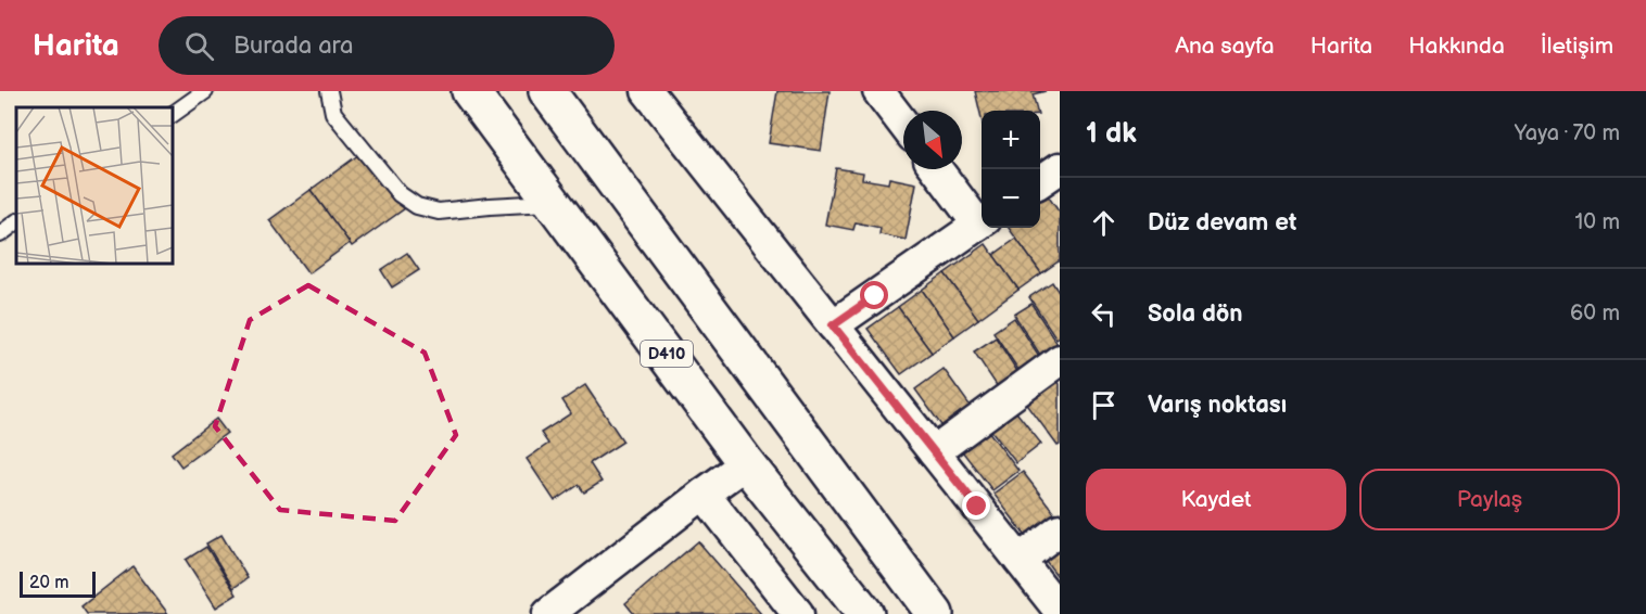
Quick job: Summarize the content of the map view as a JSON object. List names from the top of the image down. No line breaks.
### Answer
{"streets":{"highway":["D410"]},"scale_bar":"20 m","north":"bottom right","page":{"header":"Harita","search":"Burada ara","nav":["Ana sayfa","Harita","Hakkında","İletişim"],"heading":["1 dk","Yaya · 70 m"],"map_buttons":["+","−"],"list":[["Düz devam et","10 m"],["Sola dön","60 m"],"Varış noktası"],"buttons":["Kaydet","Paylaş"],"scale":"20 m"}}
